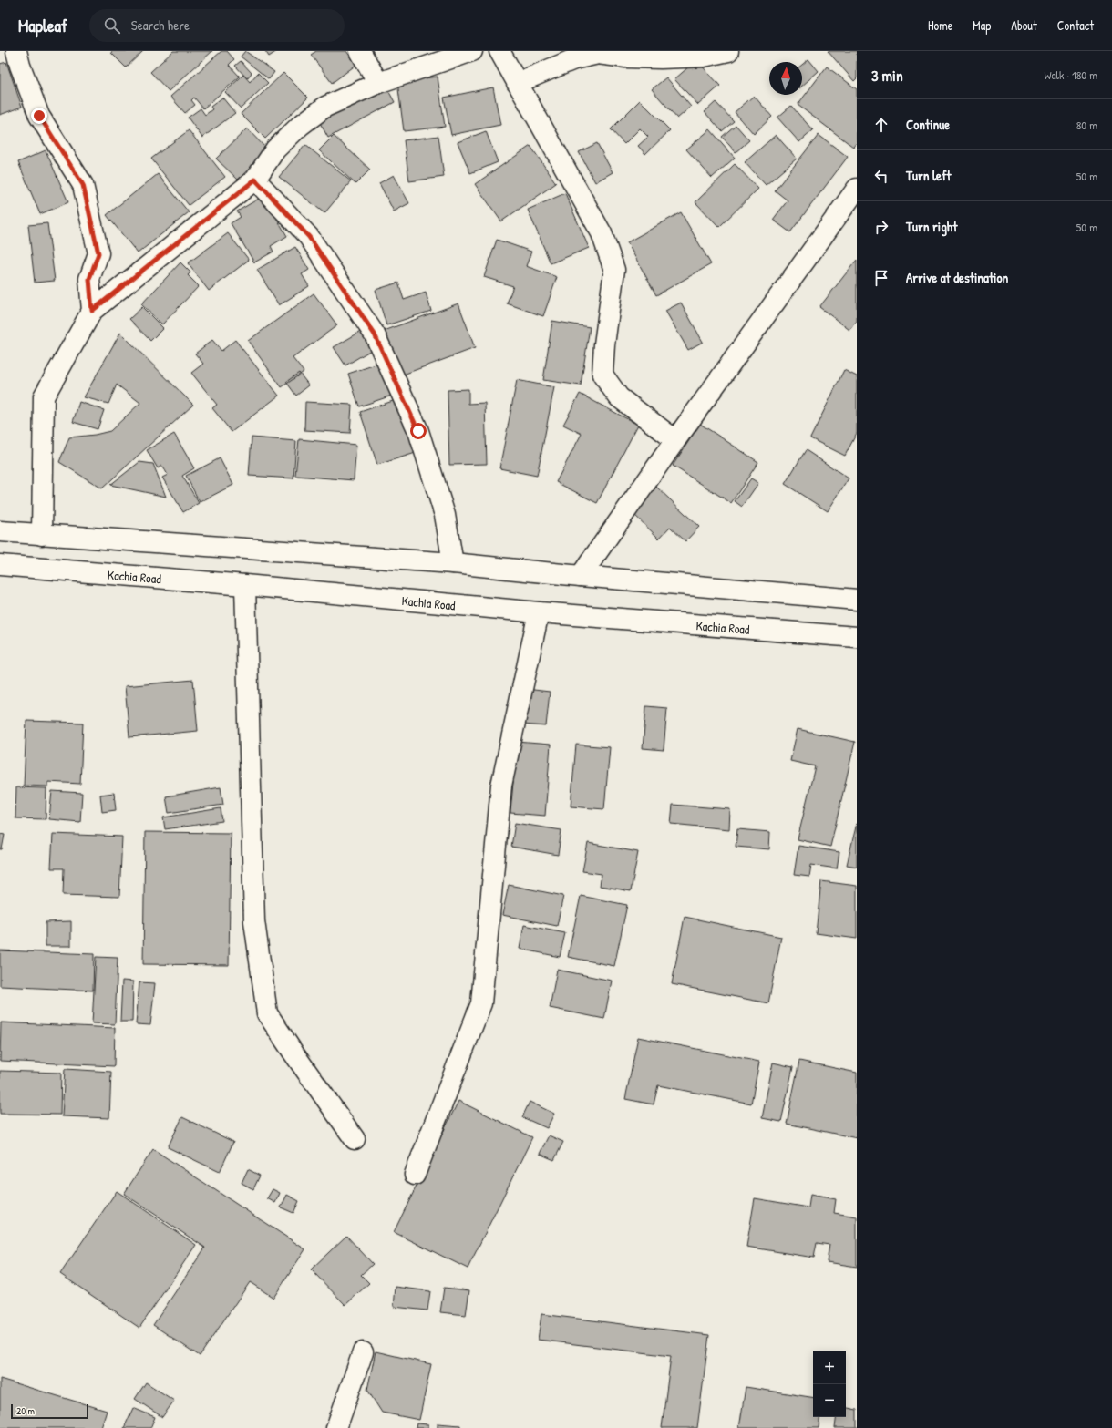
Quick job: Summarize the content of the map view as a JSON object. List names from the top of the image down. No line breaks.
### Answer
{"streets":{"main road":["Kachia Road"]},"scale_bar":"20 m","north":"top","page":{"header":"Mapleaf","search":"Search here","nav":["Home","Map","About","Contact"],"heading":["3 min","Walk · 180 m"],"list":[["Continue","80 m"],["Turn left","50 m"],["Turn right","50 m"],"Arrive at destination"],"map_buttons":["+","−"],"scale":"20 m"}}
